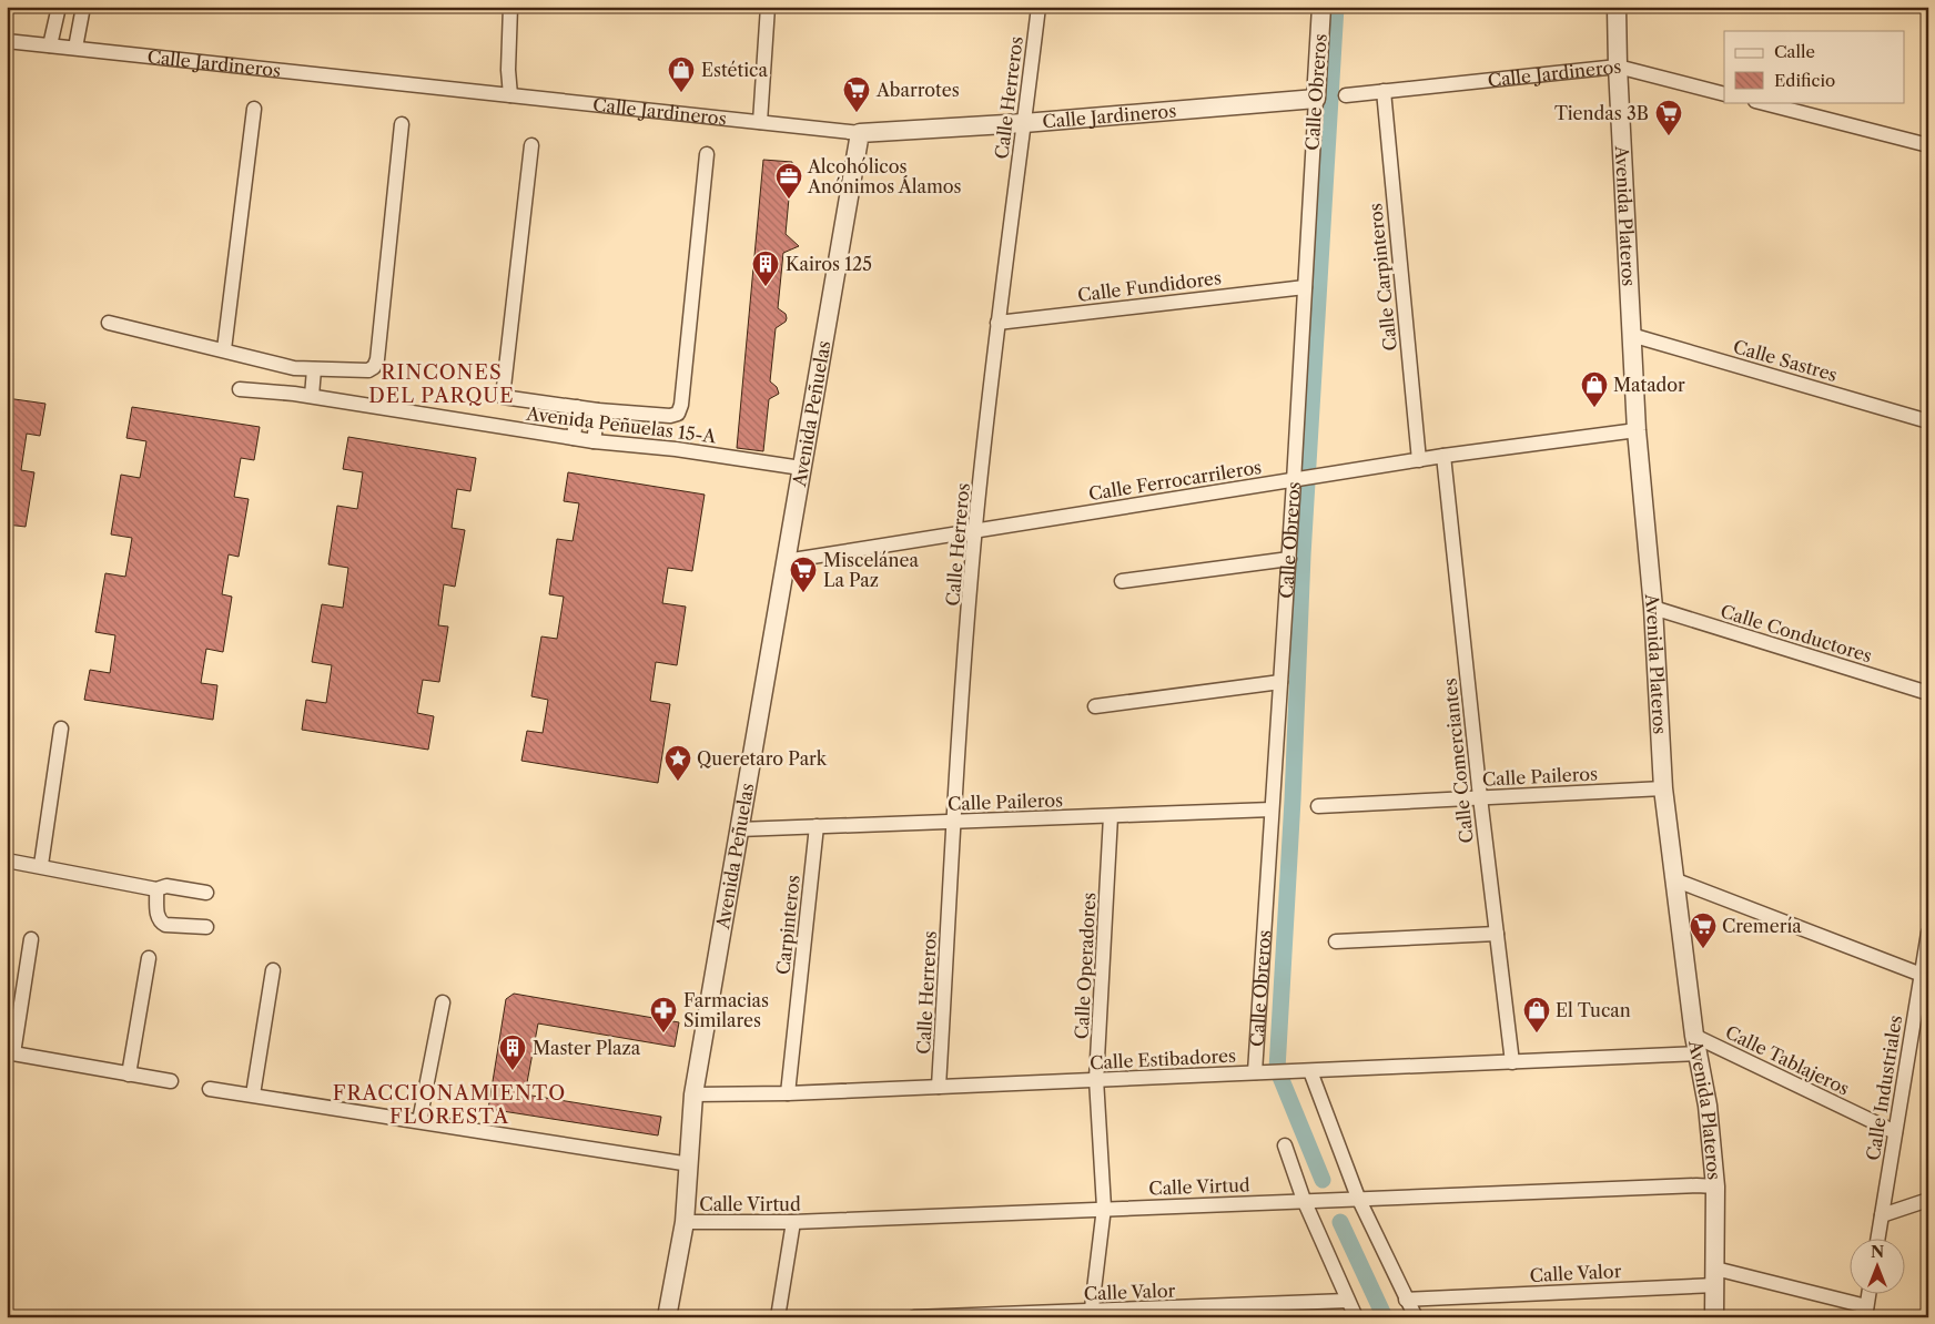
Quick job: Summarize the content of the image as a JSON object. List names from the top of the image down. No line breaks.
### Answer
{"streets":{"street":["Calle Jardineros","Calle Obreros","Calle Herreros","Avenida Plateros","Calle Carpinteros","Calle Fundidores","Calle Sastres","Avenida Peñuelas","Avenida Peñuelas 15-A","Calle Ferrocarrileros","Calle Conductores","Calle Comerciantes","Calle Paileros","Carpinteros","Calle Operadores","Calle Estibadores","Calle Tablajeros","Calle Industriales","Calle Virtud","Calle Valor"]},"crossings":[["Calle Jardineros","Calle Obreros"],["Calle Jardineros","Calle Herreros"],["Calle Jardineros","Avenida Plateros"],["Calle Jardineros","Calle Carpinteros"],["Calle Jardineros","Avenida Peñuelas"],["Calle Obreros","Calle Fundidores"],["Calle Obreros","Calle Ferrocarrileros"],["Calle Obreros","Calle Paileros"],["Calle Obreros","Calle Estibadores"],["Calle Herreros","Calle Fundidores"],["Calle Herreros","Calle Ferrocarrileros"],["Calle Herreros","Calle Paileros"],["Calle Herreros","Calle Estibadores"],["Avenida Plateros","Calle Sastres"],["Avenida Plateros","Calle Ferrocarrileros"],["Avenida Plateros","Calle Conductores"],["Avenida Plateros","Calle Paileros"],["Avenida Plateros","Calle Estibadores"],["Avenida Plateros","Calle Tablajeros"],["Avenida Plateros","Calle Virtud"],["Avenida Plateros","Calle Valor"],["Calle Carpinteros","Calle Ferrocarrileros"],["Avenida Peñuelas","Avenida Peñuelas 15-A"],["Avenida Peñuelas","Calle Ferrocarrileros"],["Avenida Peñuelas","Calle Paileros"],["Avenida Peñuelas","Calle Estibadores"],["Avenida Peñuelas","Calle Virtud"],["Calle Ferrocarrileros","Calle Comerciantes"],["Calle Comerciantes","Calle Paileros"],["Calle Comerciantes","Calle Estibadores"],["Calle Paileros","Carpinteros"],["Calle Paileros","Calle Operadores"],["Carpinteros","Calle Estibadores"],["Calle Operadores","Calle Estibadores"],["Calle Operadores","Calle Virtud"],["Calle Operadores","Calle Valor"],["Calle Estibadores","Calle Tablajeros"],["Calle Tablajeros","Calle Industriales"]],"districts":["RINCONES DEL PARQUE","FRACCIONAMIENTO FLORESTA"],"places":{"shop":["Estética","Matador","El Tucan"],"supermarket":["Abarrotes","Tiendas 3B","Miscelánea La Paz","Cremería"],"office":["Alcohólicos Anónimos Álamos"],"building":["Kairos 125","Master Plaza"],"place":["Queretaro Park"],"pharmacy":["Farmacias Similares"]},"legend":["Calle","Edificio"],"north":"top"}
